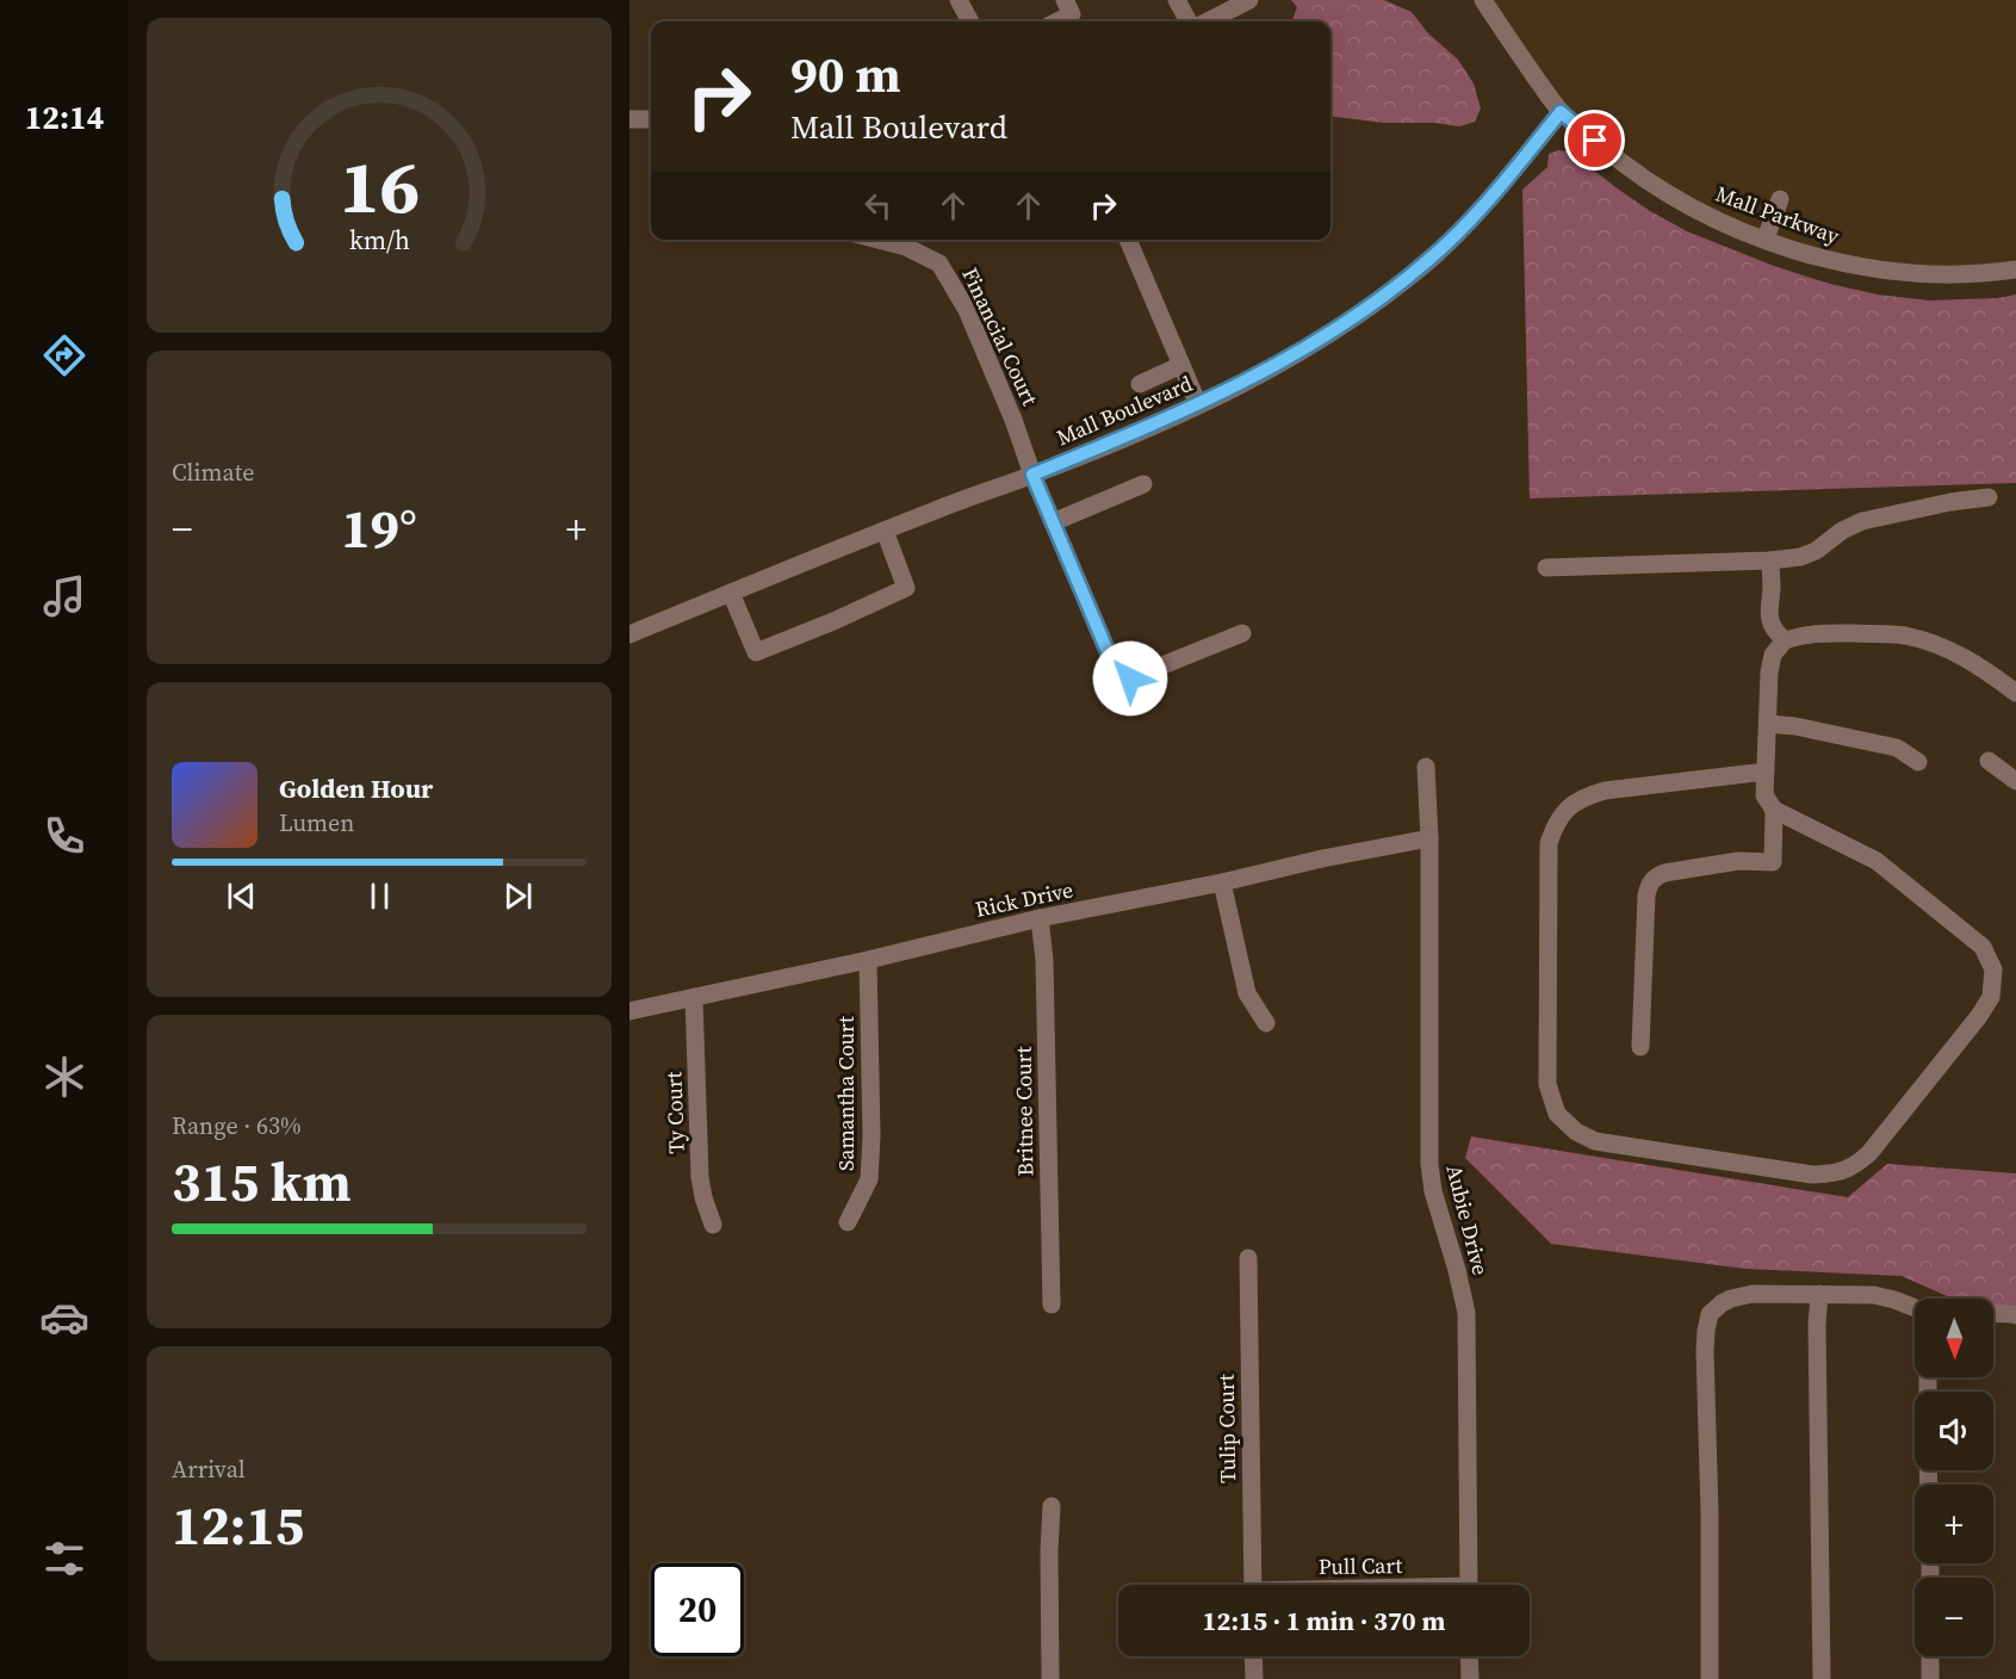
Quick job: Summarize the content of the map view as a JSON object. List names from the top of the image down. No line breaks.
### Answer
{"streets":{"street":["Mall Parkway","Financial Court","Mall Boulevard","Rick Drive","Samantha Court","Britnee Court","Ty Court","Aubie Drive","Tulip Court"]},"crossings":[["Mall Parkway","Mall Boulevard"],["Financial Court","Mall Boulevard"],["Rick Drive","Samantha Court"],["Rick Drive","Britnee Court"],["Rick Drive","Ty Court"],["Rick Drive","Aubie Drive"]],"north":"bottom","page":{"tabs":"12:14","turn":["90 m","Mall Boulevard"],"tile":["Climate",["Range · 63%","315 km"],["Arrival","12:15"]],"heat":["−","19°","+"],"song":["Golden Hour","Lumen"],"map_buttons":["+","−"],"limit":"20","trip":"12:15 · 1 min · 370 m","gauge":["16","km/h"]}}
